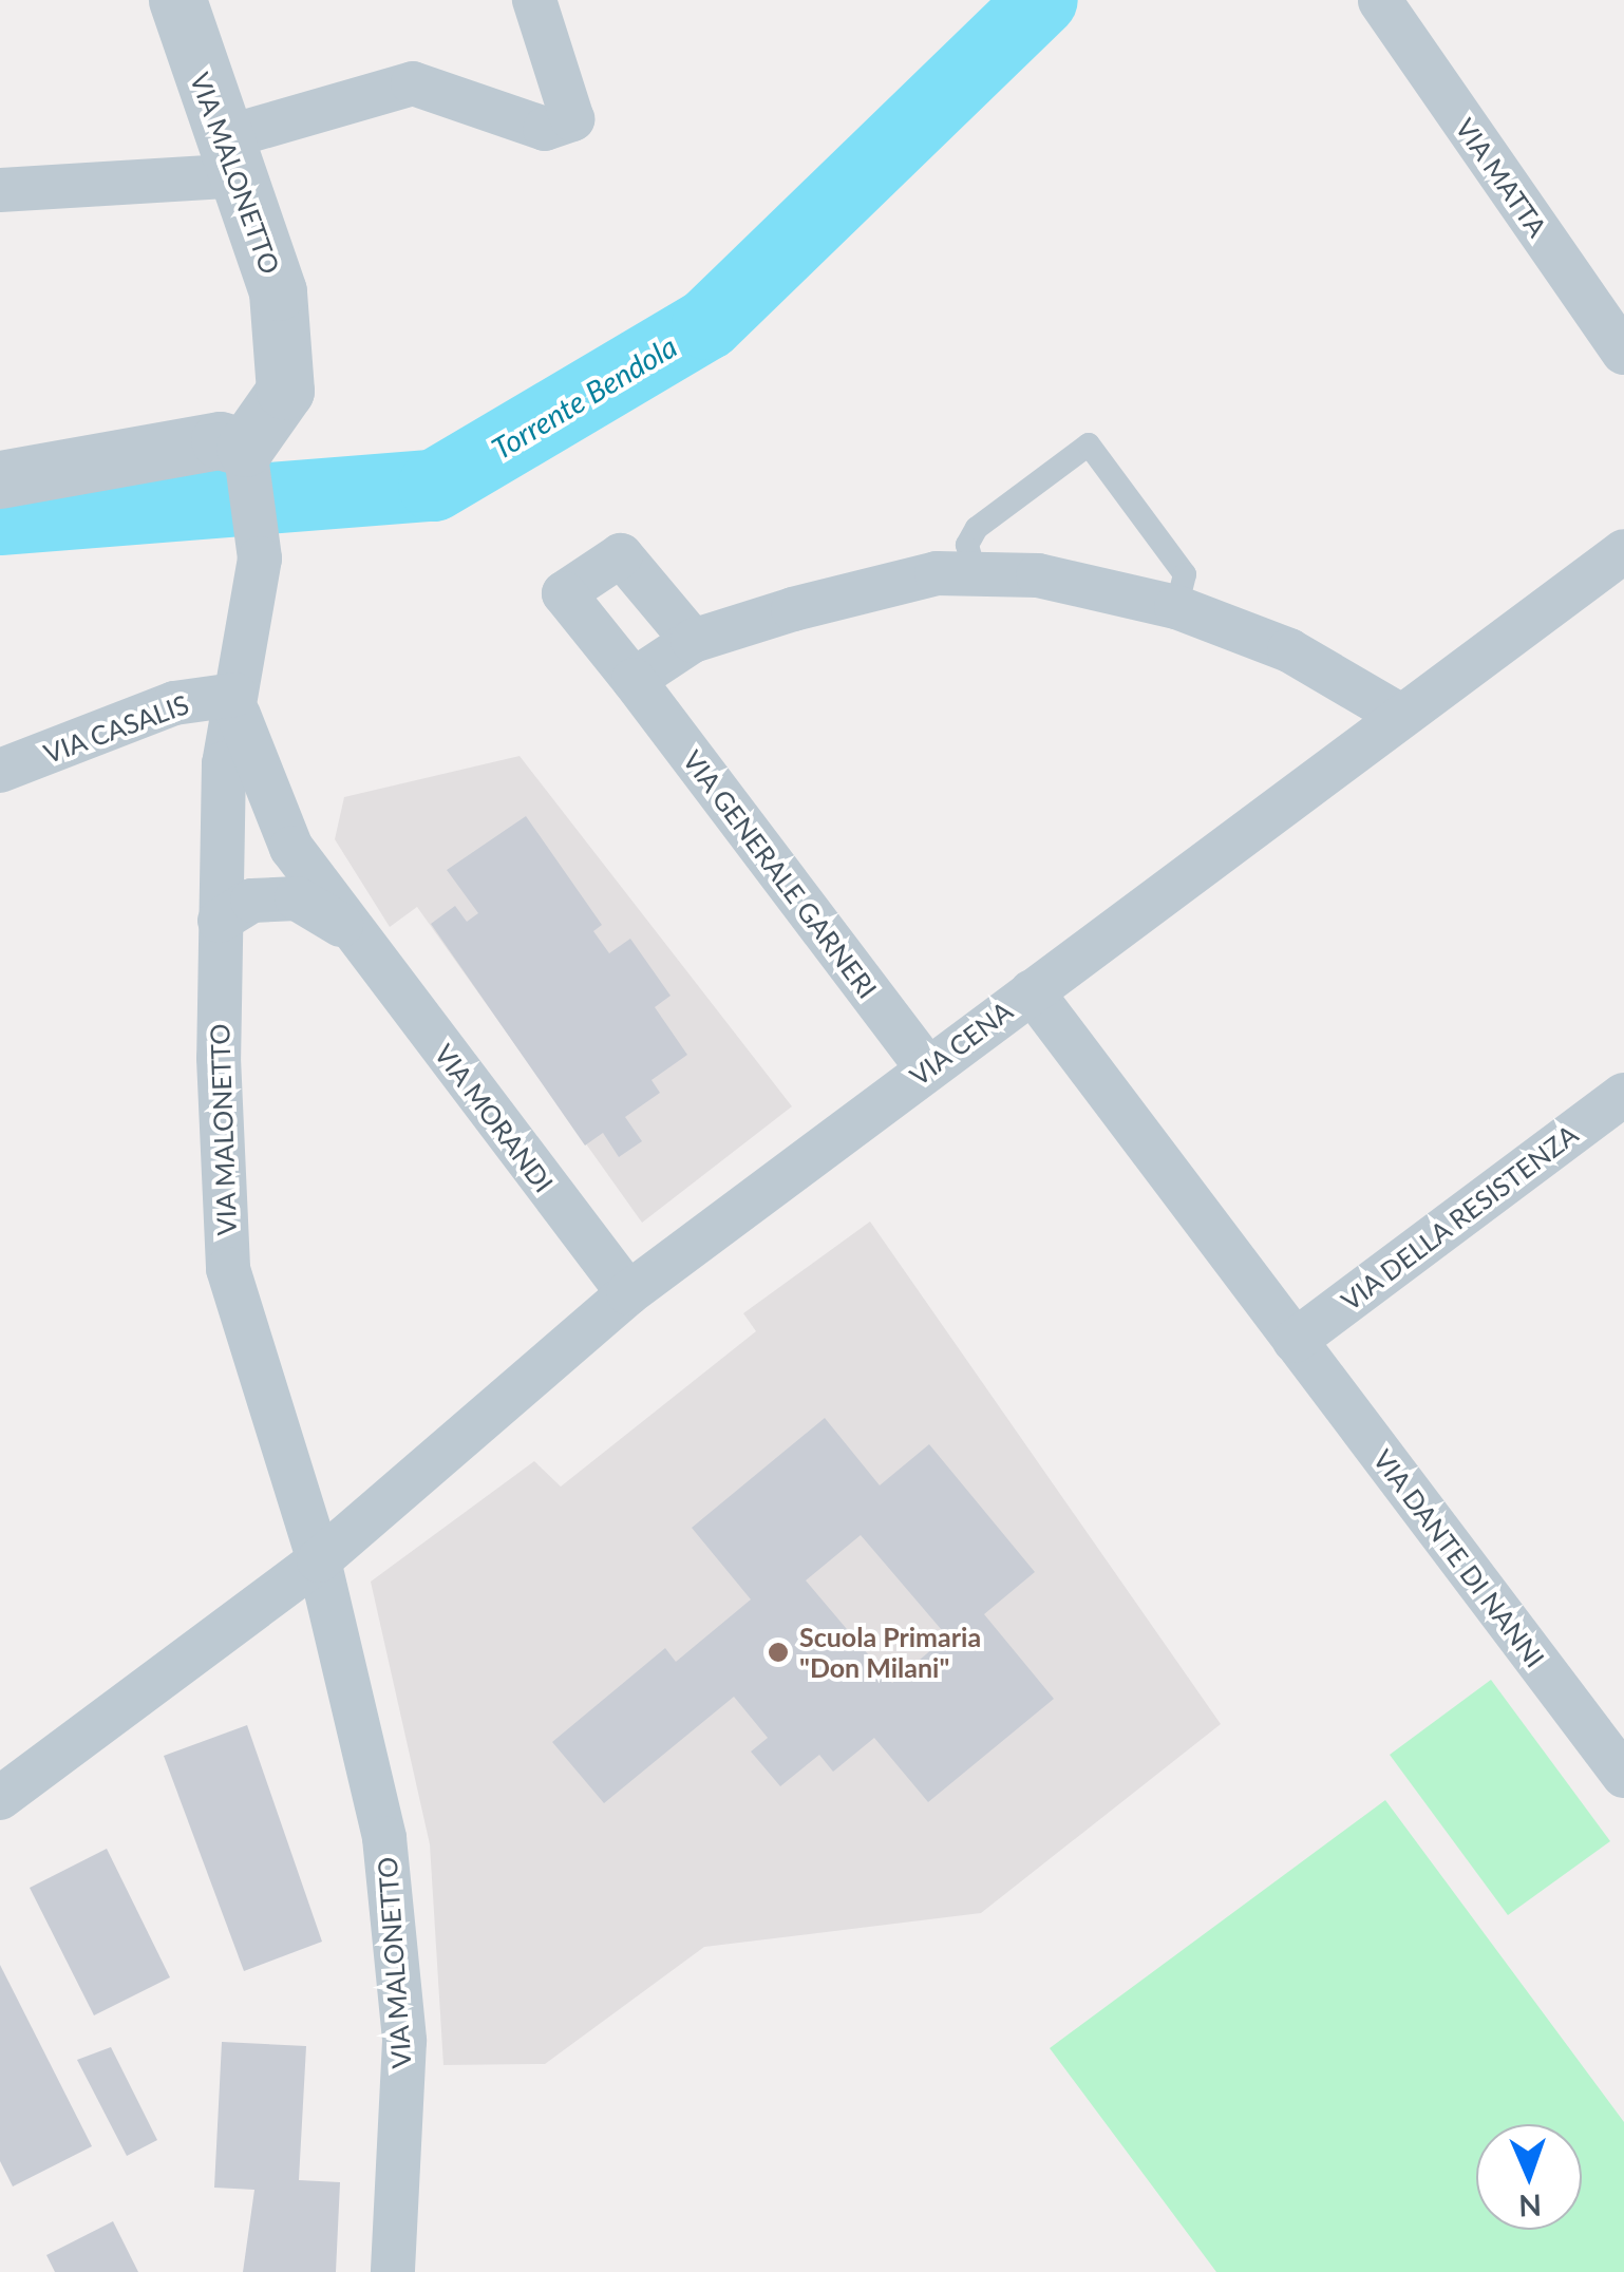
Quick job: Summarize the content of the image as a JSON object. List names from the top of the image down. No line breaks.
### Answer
{"streets":{"street":["VIA MALONETTO","VIA MATTA","VIA CASALIS","VIA GENERALE GARNERI","VIA CENA","VIA MORANDI","VIA DELLA RESISTENZA","VIA DANTE DI NANNI"]},"crossings":[["VIA MALONETTO","VIA CASALIS"],["VIA MALONETTO","VIA CENA"],["VIA MALONETTO","VIA MORANDI"],["VIA CASALIS","VIA MORANDI"],["VIA GENERALE GARNERI","VIA CENA"],["VIA CENA","VIA MORANDI"],["VIA CENA","VIA DANTE DI NANNI"],["VIA DELLA RESISTENZA","VIA DANTE DI NANNI"]],"water":["Torrente Bendola"],"places":["Scuola Primaria \"Don Milani\""],"north":"bottom"}
